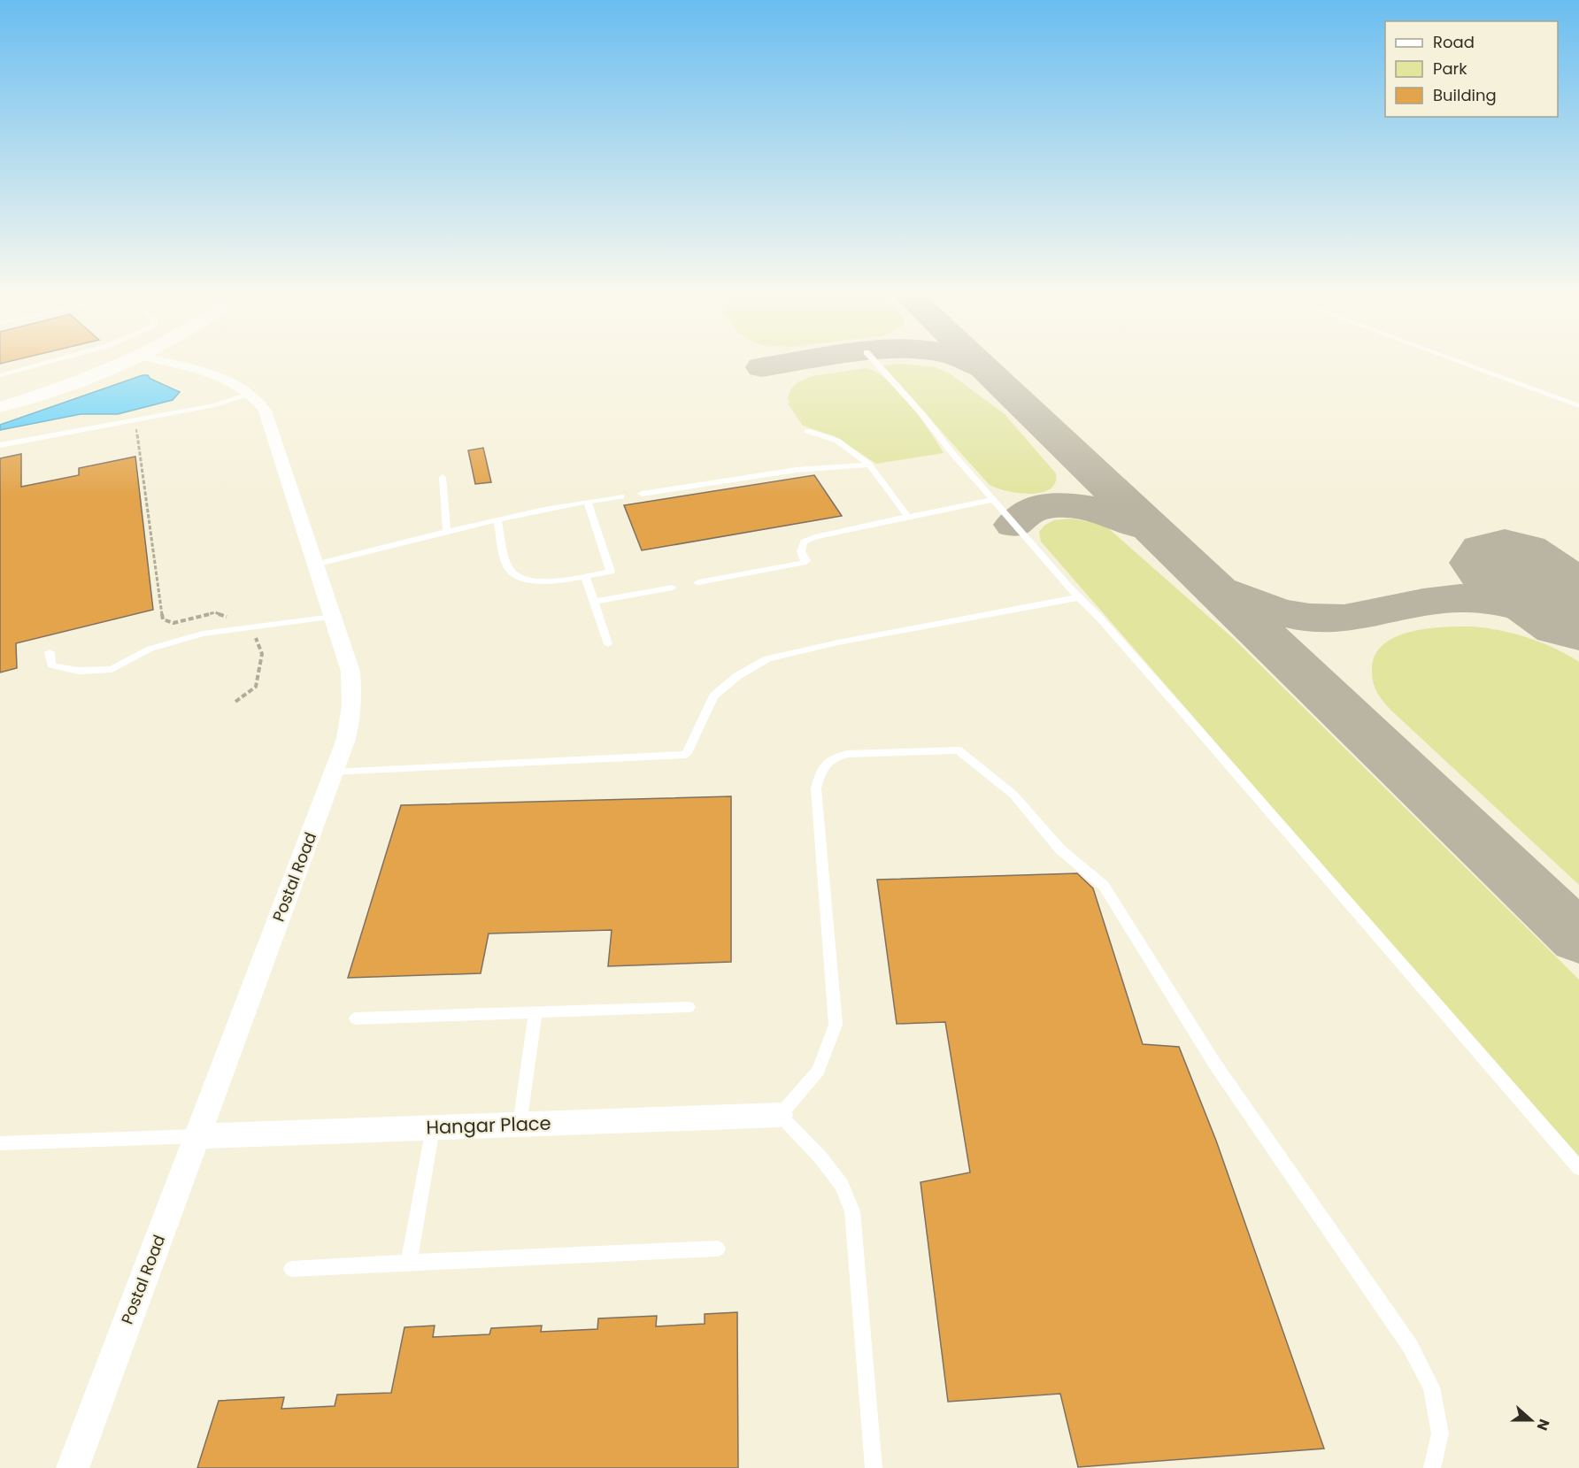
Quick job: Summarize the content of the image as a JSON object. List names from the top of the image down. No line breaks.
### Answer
{"streets":{"street":["Postal Road","Hangar Place"]},"crossings":[["Postal Road","Hangar Place"]],"legend":["Road","Park","Building"],"north":"right"}
